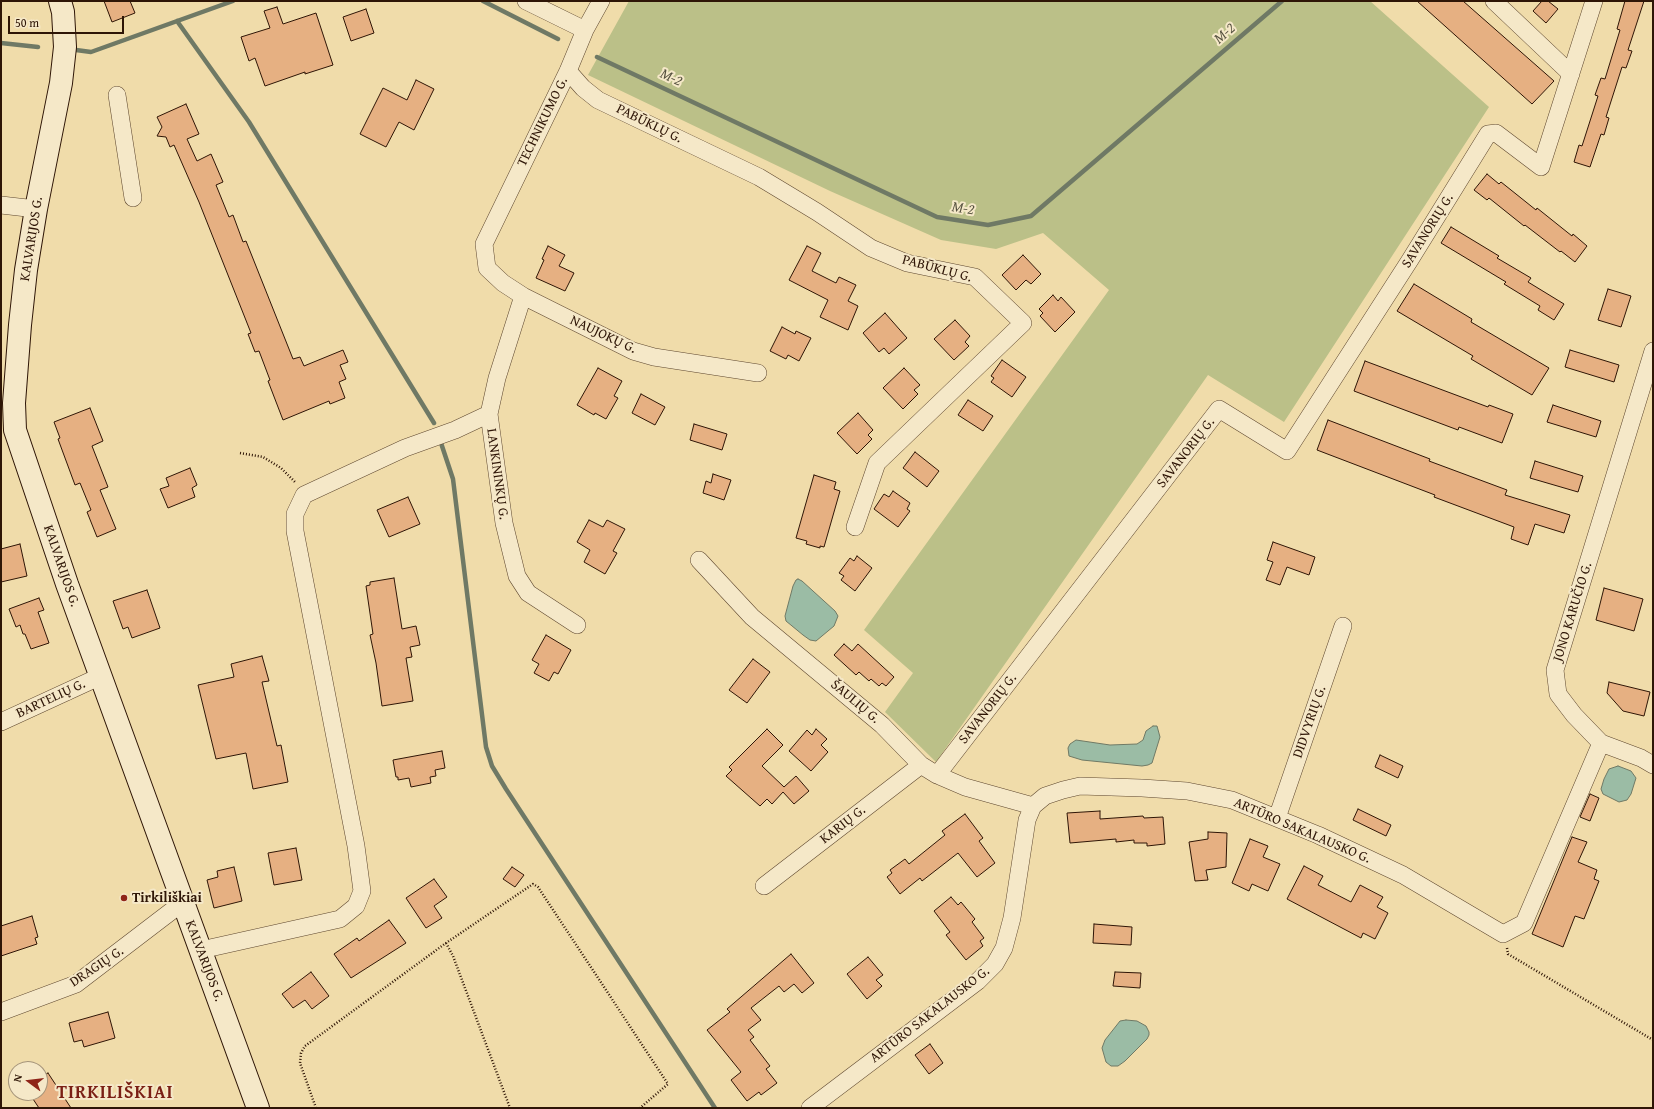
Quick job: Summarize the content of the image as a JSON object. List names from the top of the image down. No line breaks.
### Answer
{"streets":{"main road":["KALVARIJOS G."],"street":["TECHNIKUMO G.","PABŪKLŲ G.","SAVANORIŲ G.","NAUJOKŲ G.","LANKININKŲ G.","JONO KARUČIO G.","BARTELIŲ G.","ŠAULIŲ G.","DIDVYRIŲ G.","KARIŲ G.","ARTŪRO SAKALAUSKO G.","DRAGIŲ G."]},"crossings":[["TECHNIKUMO G.","PABŪKLŲ G."],["TECHNIKUMO G.","NAUJOKŲ G."],["SAVANORIŲ G.","ŠAULIŲ G."],["KALVARIJOS G.","BARTELIŲ G."],["KALVARIJOS G.","DRAGIŲ G."],["NAUJOKŲ G.","LANKININKŲ G."],["ŠAULIŲ G.","KARIŲ G."],["ŠAULIŲ G.","ARTŪRO SAKALAUSKO G."],["DIDVYRIŲ G.","ARTŪRO SAKALAUSKO G."]],"districts":["TIRKILIŠKIAI"],"water":["M-2"],"places":["Tirkiliškiai"],"scale_bar":"50 m","north":"left"}
